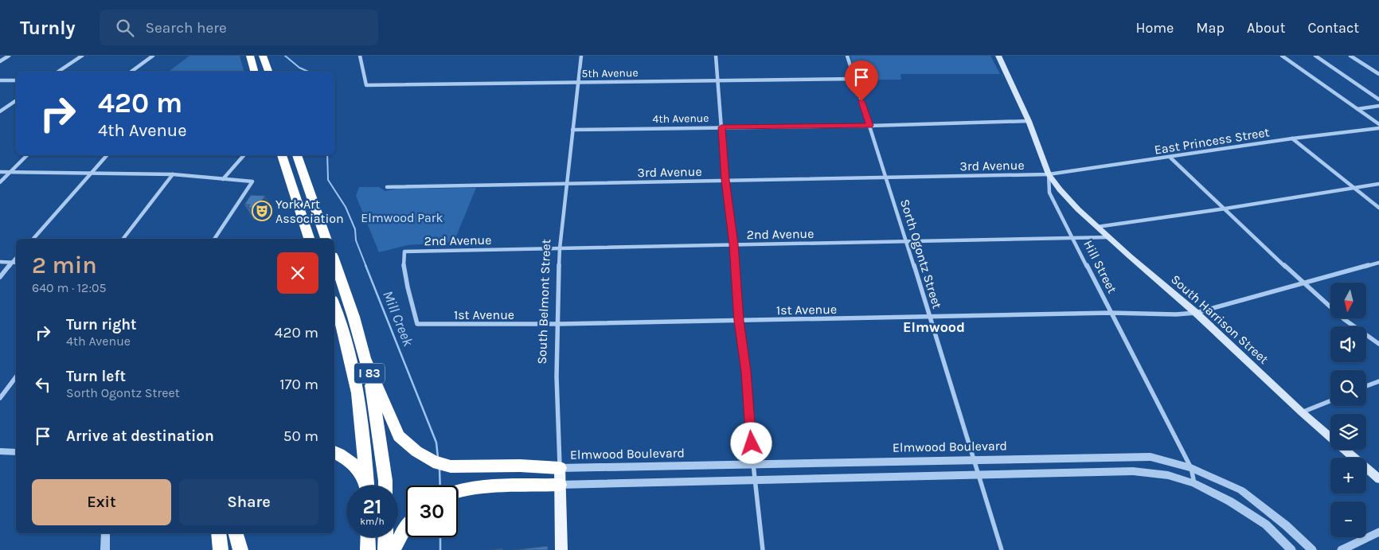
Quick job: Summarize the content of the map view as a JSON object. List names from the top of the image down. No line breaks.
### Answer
{"streets":{"highway":["I 83"],"main road":["Hill Street","South Belmont Street","South Harrison Street"],"street":["5th Avenue","4th Avenue","East Princess Street","3rd Avenue","2nd Avenue","Sorth Ogontz Street","1st Avenue","Elmwood Boulevard"]},"crossings":[["5th Avenue","Sorth Ogontz Street"],["5th Avenue","South Belmont Street"],["4th Avenue","Sorth Ogontz Street"],["4th Avenue","Hill Street"],["4th Avenue","South Belmont Street"],["East Princess Street","3rd Avenue"],["East Princess Street","Hill Street"],["East Princess Street","South Harrison Street"],["3rd Avenue","Sorth Ogontz Street"],["3rd Avenue","Hill Street"],["3rd Avenue","South Belmont Street"],["3rd Avenue","South Harrison Street"],["2nd Avenue","Sorth Ogontz Street"],["2nd Avenue","Hill Street"],["2nd Avenue","South Belmont Street"],["2nd Avenue","1st Avenue"],["2nd Avenue","South Harrison Street"],["Sorth Ogontz Street","1st Avenue"],["Sorth Ogontz Street","Elmwood Boulevard"],["Hill Street","1st Avenue"],["Hill Street","South Harrison Street"],["Hill Street","Elmwood Boulevard"],["South Belmont Street","1st Avenue"],["South Belmont Street","Elmwood Boulevard"],["1st Avenue","South Harrison Street"]],"districts":["Elmwood"],"water":["Mill Creek"],"parks":["Elmwood Park"],"places":{"theatre":["York Art Association"]},"north":"bottom","page":{"header":"Turnly","search":"Search here","nav":["Home","Map","About","Contact"],"turn":["420 m","4th Avenue"],"heading":["2 min","640 m · 12:05"],"map_buttons":["+","−"],"list":[{"name":"Turn right","note":"4th Avenue","value":"420 m"},{"name":"Turn left","note":"Sorth Ogontz Street","value":"170 m"},{"name":"Arrive at destination","value":"50 m"}],"buttons":["Exit","Share"],"speed":"21 km/h","limit":"30"}}
